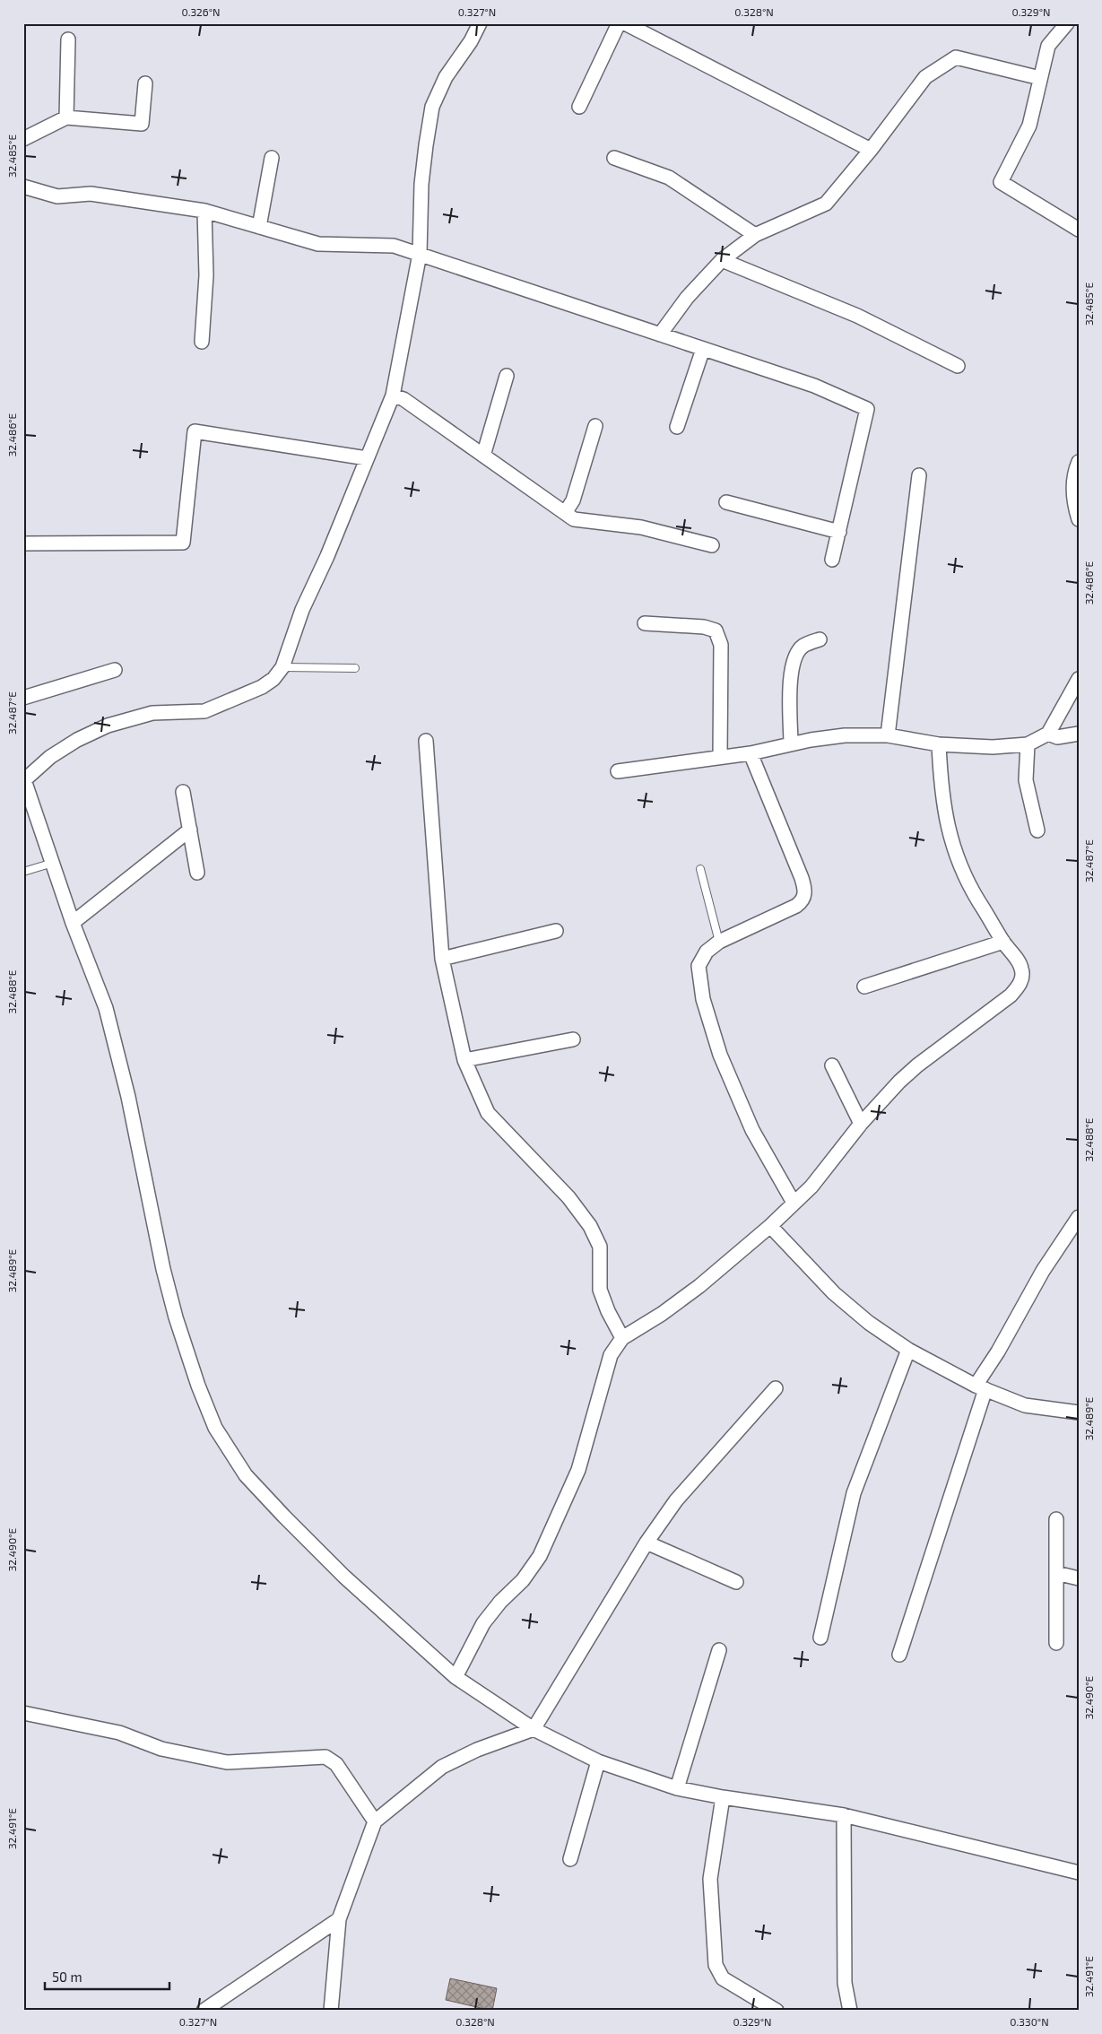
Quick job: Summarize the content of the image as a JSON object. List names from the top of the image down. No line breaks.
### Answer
{"scale_bar":"50 m","coordinates":["0.326°N","0.327°N","0.328°N","0.329°N","32.485°E","32.486°E","32.487°E","32.488°E","32.489°E","32.490°E","32.491°E","0.330°N"]}
